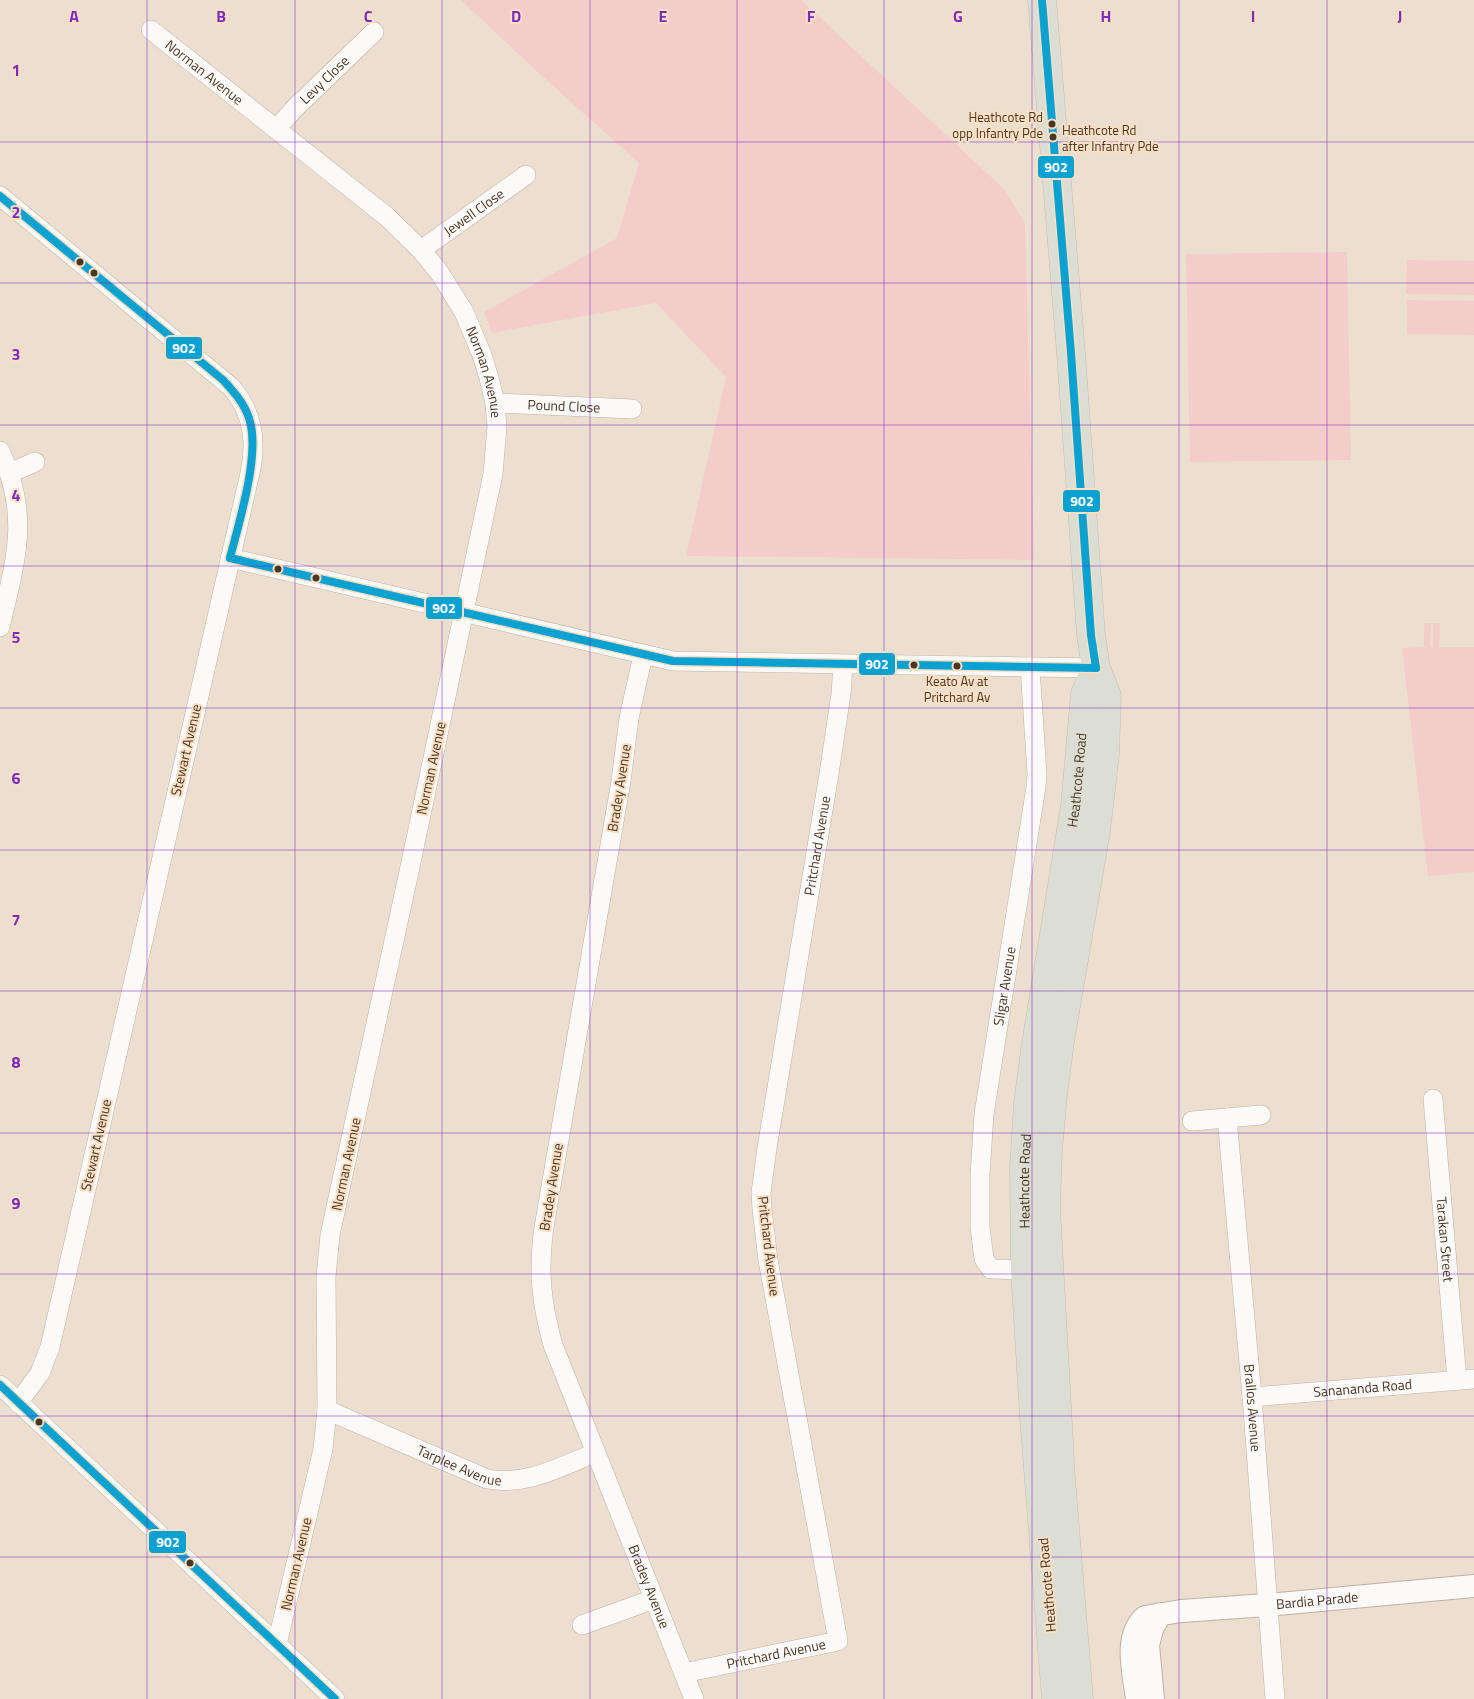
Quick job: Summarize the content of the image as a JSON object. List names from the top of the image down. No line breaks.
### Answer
{"streets":{"main road":["Heathcote Road"],"street":["Norman Avenue","Levy Close","Jewell Close","Pound Close","Stewart Avenue","Bradey Avenue","Pritchard Avenue","Sligar Avenue","Tarakan Street","Sanananda Road","Brallos Avenue","Tarplee Avenue","Bardia Parade"]},"crossings":[["Norman Avenue","Levy Close"],["Norman Avenue","Jewell Close"],["Norman Avenue","Pound Close"],["Norman Avenue","Tarplee Avenue"],["Heathcote Road","Sligar Avenue"],["Bradey Avenue","Pritchard Avenue"],["Bradey Avenue","Tarplee Avenue"],["Tarakan Street","Sanananda Road"],["Sanananda Road","Brallos Avenue"],["Brallos Avenue","Bardia Parade"]],"places":["Heathcote Rd opp Infantry Pde","Heathcote Rd after Infantry Pde","Keato Av at Pritchard Av"],"lines":["transit line 902"],"grid":{"columns":["A","B","C","D","E","F","G","H","I","J"],"rows":["1","2","3","4","5","6","7","8","9"]}}
